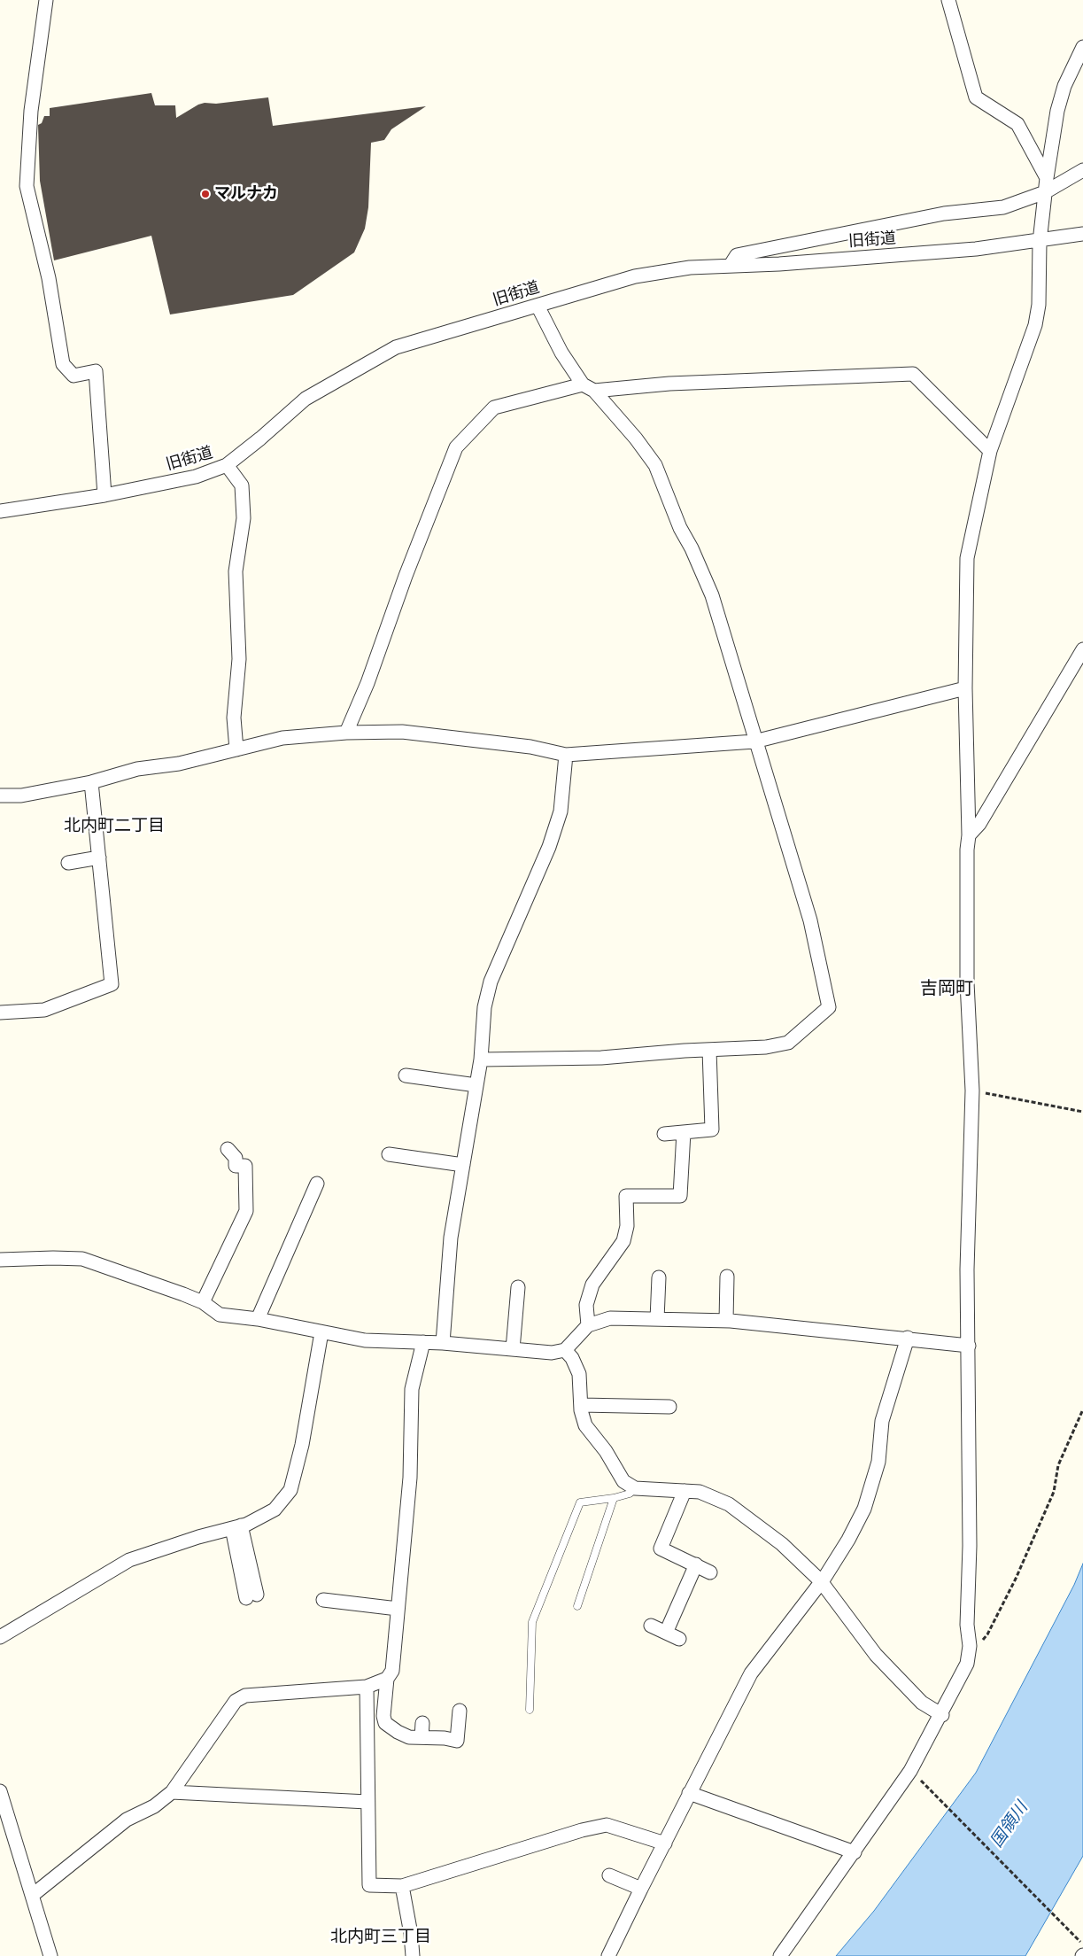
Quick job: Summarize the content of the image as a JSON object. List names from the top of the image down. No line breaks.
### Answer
{"streets":{"street":["旧街道"]},"districts":["北内町二丁目","吉岡町","北内町三丁目"],"water":["国領川"],"places":["マルナカ"]}
